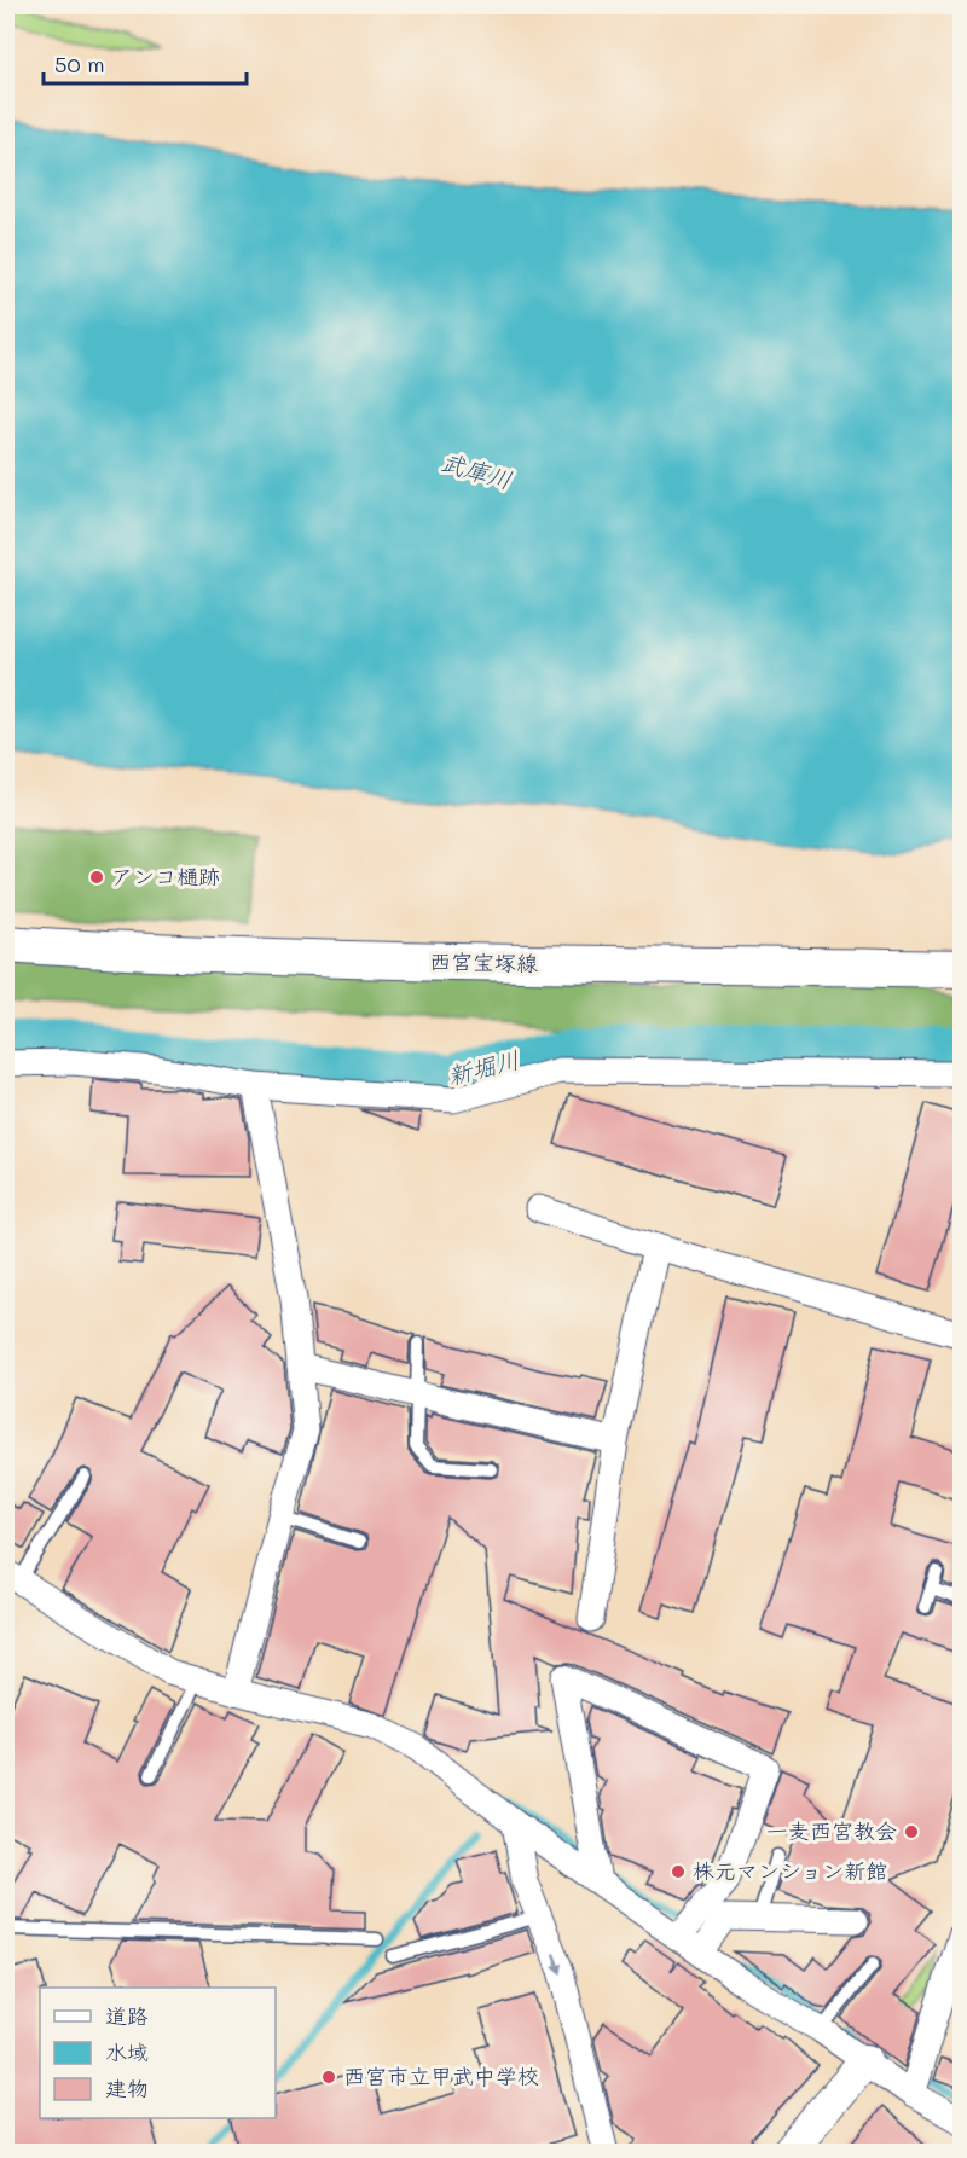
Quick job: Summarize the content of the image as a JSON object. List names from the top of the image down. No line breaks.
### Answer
{"streets":{"main road":["西宮宝塚線"]},"water":["武庫川","新堀川"],"places":["アンコ樋跡","一麦西宮教会","株元マンション新館","西宮市立甲武中学校"],"legend":["道路","水域","建物"],"scale_bar":"50 m"}
